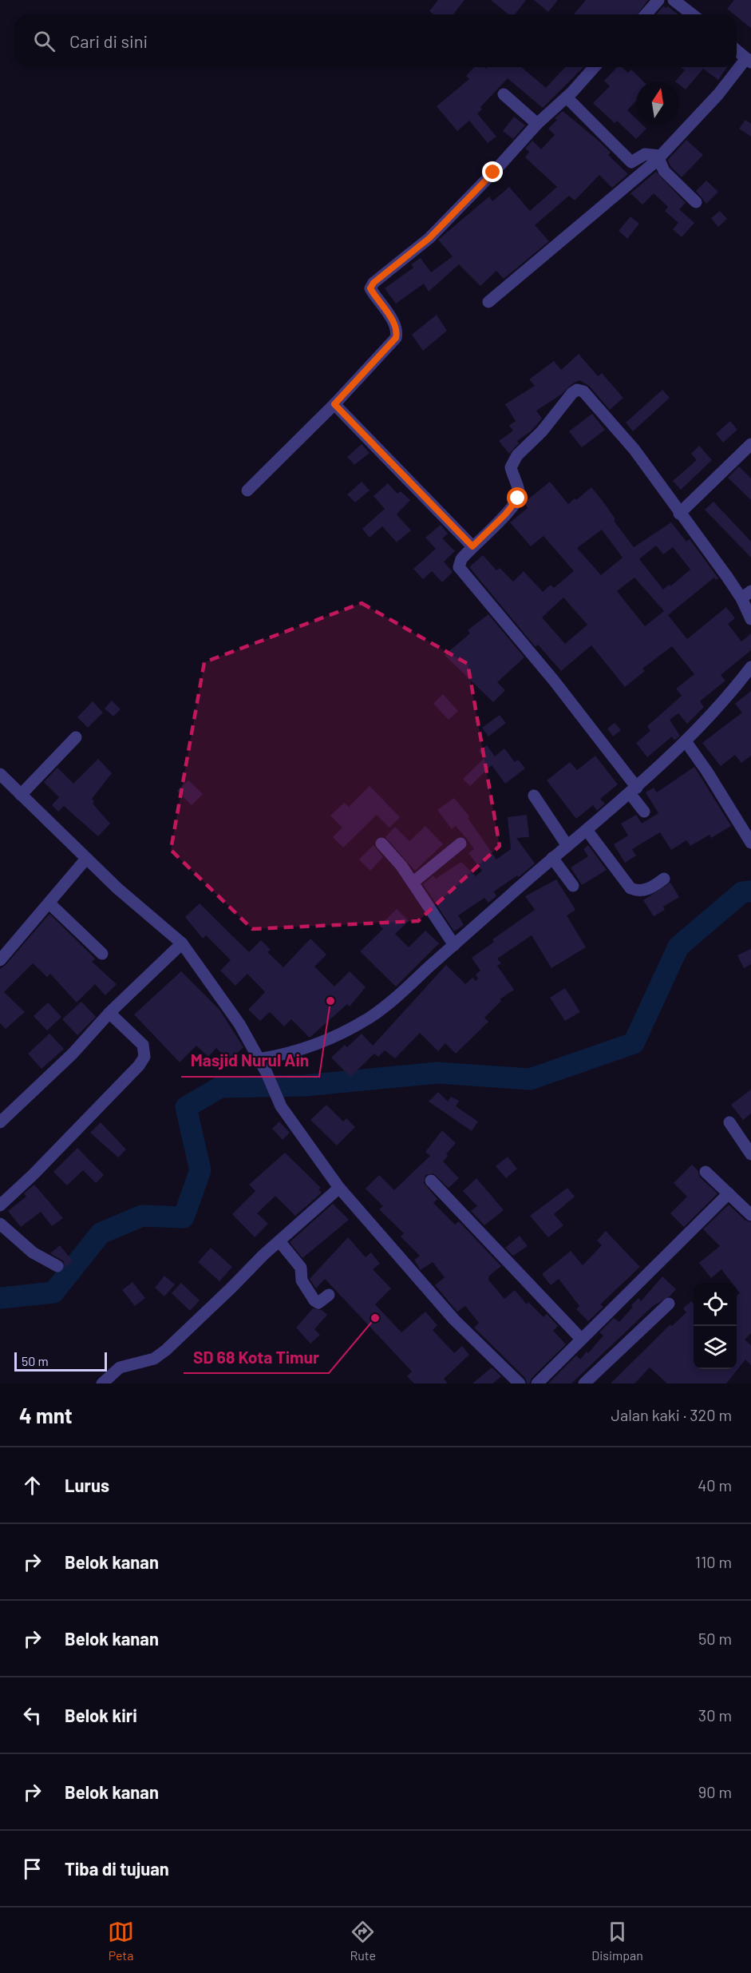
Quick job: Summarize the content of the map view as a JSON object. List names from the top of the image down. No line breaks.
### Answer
{"places":["Masjid Nurul Ain","SD 68 Kota Timur"],"scale_bar":"50 m","north":"top","page":{"search":"Cari di sini","scale":"50 m","heading":["4 mnt","Jalan kaki · 320 m"],"list":[["Lurus","40 m"],["Belok kanan","110 m"],["Belok kanan","50 m"],["Belok kiri","30 m"],["Belok kanan","90 m"],"Tiba di tujuan"],"nav":["Peta","Rute","Disimpan"]}}
